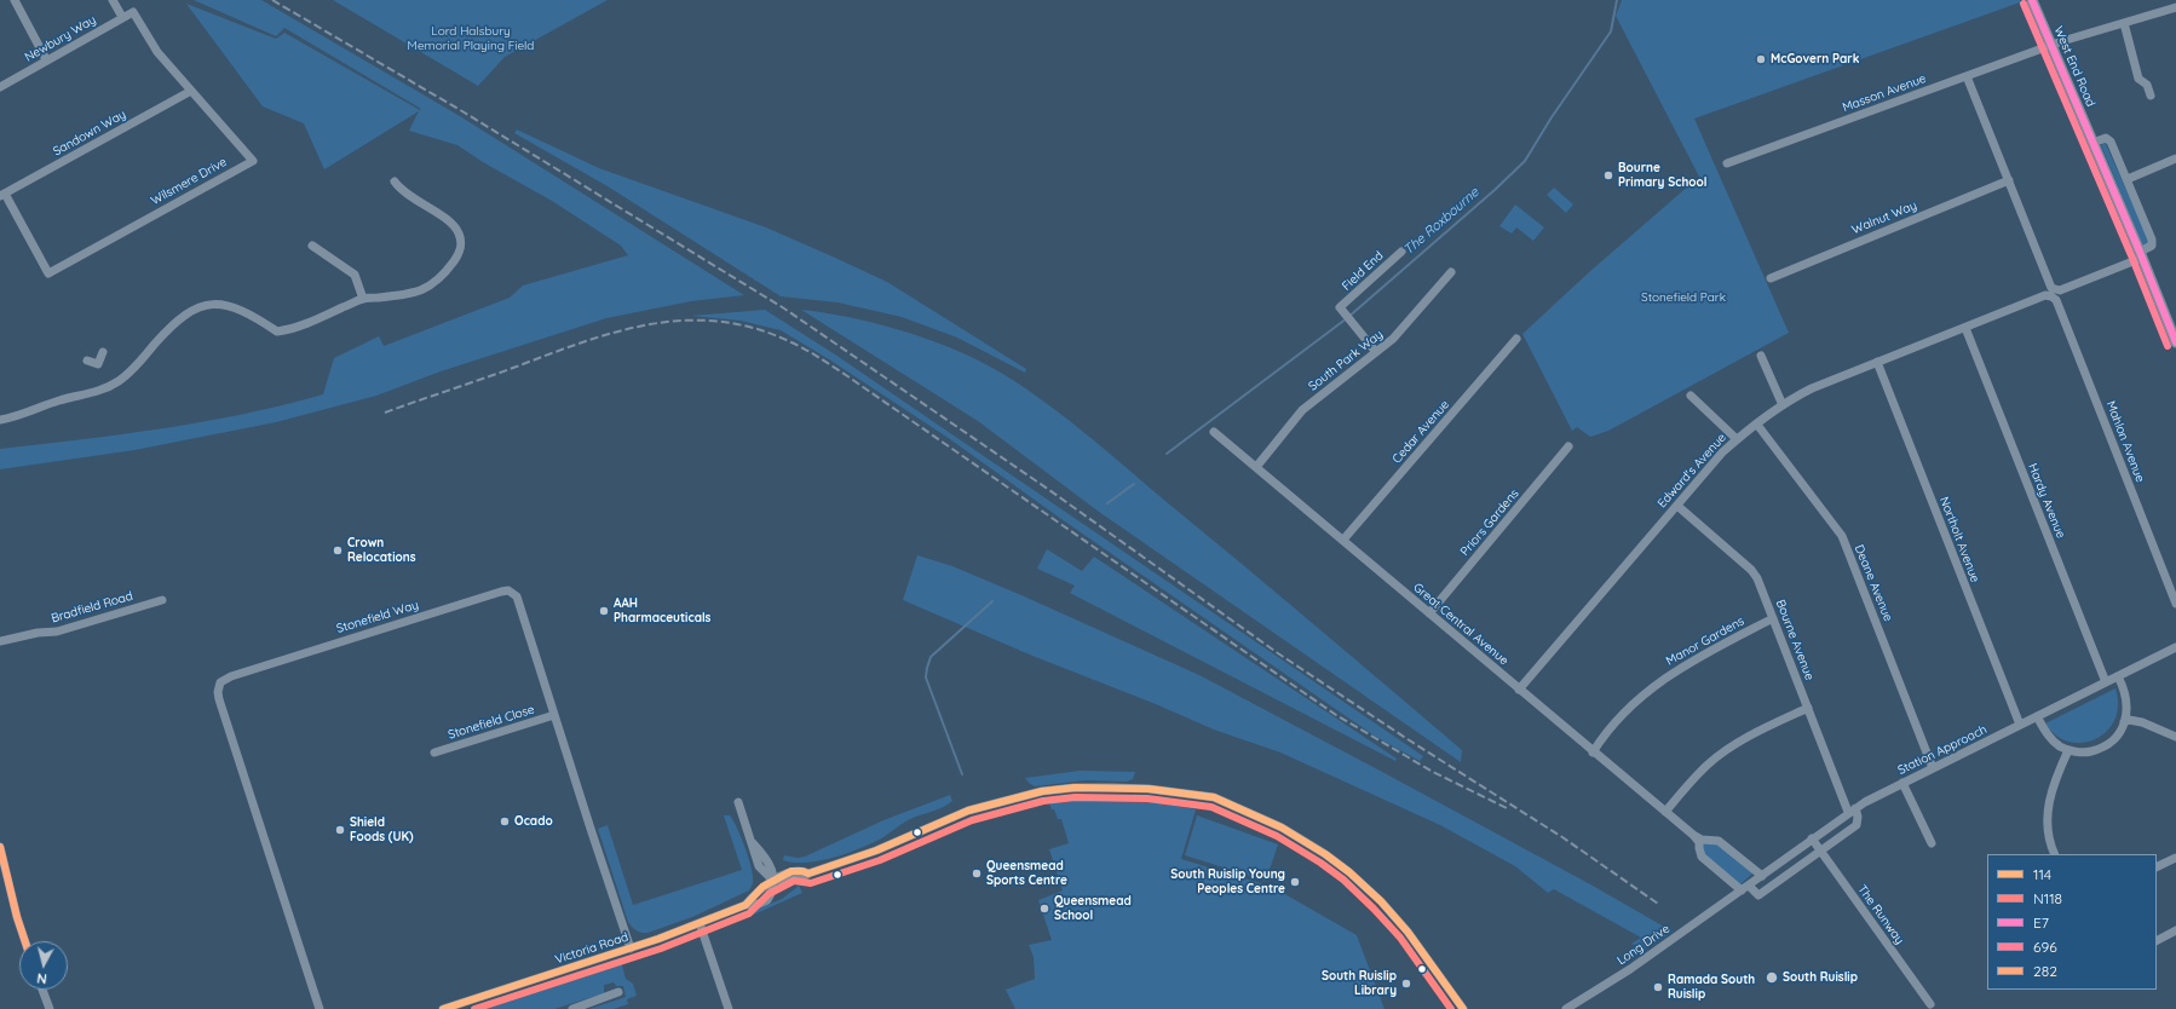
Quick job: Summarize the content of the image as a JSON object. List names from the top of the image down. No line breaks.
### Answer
{"streets":{"main road":["West End Road"],"street":["Newbury Way","Masson Avenue","Sandown Way","Wilsmere Drive","Walnut Way","Field End","South Park Way","Cedar Avenue","Mahlon Avenue","Edward's Avenue","Hardy Avenue","Priors Gardens","Northolt Avenue","Deane Avenue","Bradfield Road","Stonefield Way","Great Central Avenue","Bourne Avenue","Manor Gardens","Stonefield Close","Station Approach","The Runway","Long Drive","Victoria Road"]},"crossings":[["Newbury Way","Wilsmere Drive"],["West End Road","Masson Avenue"],["Sandown Way","Wilsmere Drive"],["Field End","South Park Way"],["South Park Way","Great Central Avenue"],["Cedar Avenue","Great Central Avenue"],["Mahlon Avenue","Edward's Avenue"],["Edward's Avenue","Hardy Avenue"],["Edward's Avenue","Northolt Avenue"],["Edward's Avenue","Deane Avenue"],["Edward's Avenue","Great Central Avenue"],["Edward's Avenue","Bourne Avenue"],["Hardy Avenue","Station Approach"],["Priors Gardens","Great Central Avenue"],["Northolt Avenue","Station Approach"],["Deane Avenue","Station Approach"],["Stonefield Way","Stonefield Close"],["Stonefield Way","Victoria Road"],["Great Central Avenue","Manor Gardens"],["Great Central Avenue","Station Approach"],["Great Central Avenue","The Runway"],["Bourne Avenue","Manor Gardens"],["Bourne Avenue","Station Approach"],["Station Approach","The Runway"],["Station Approach","Long Drive"]],"water":["The Roxbourne"],"parks":["Lord Halsbury Memorial Playing Field","Stonefield Park"],"places":["McGovern Park","Bourne Primary School","Crown Relocations","AAH Pharmaceuticals","Ocado","Shield Foods (UK)","Queensmead Sports Centre","South Ruislip Young Peoples Centre","Queensmead School","South Ruislip","South Ruislip Library","Ramada South Ruislip"],"lines":["transit line E7","transit line 696","transit line 114","transit line N118","transit line 282"],"legend":["114","N118","E7","696","282"],"north":"bottom"}
